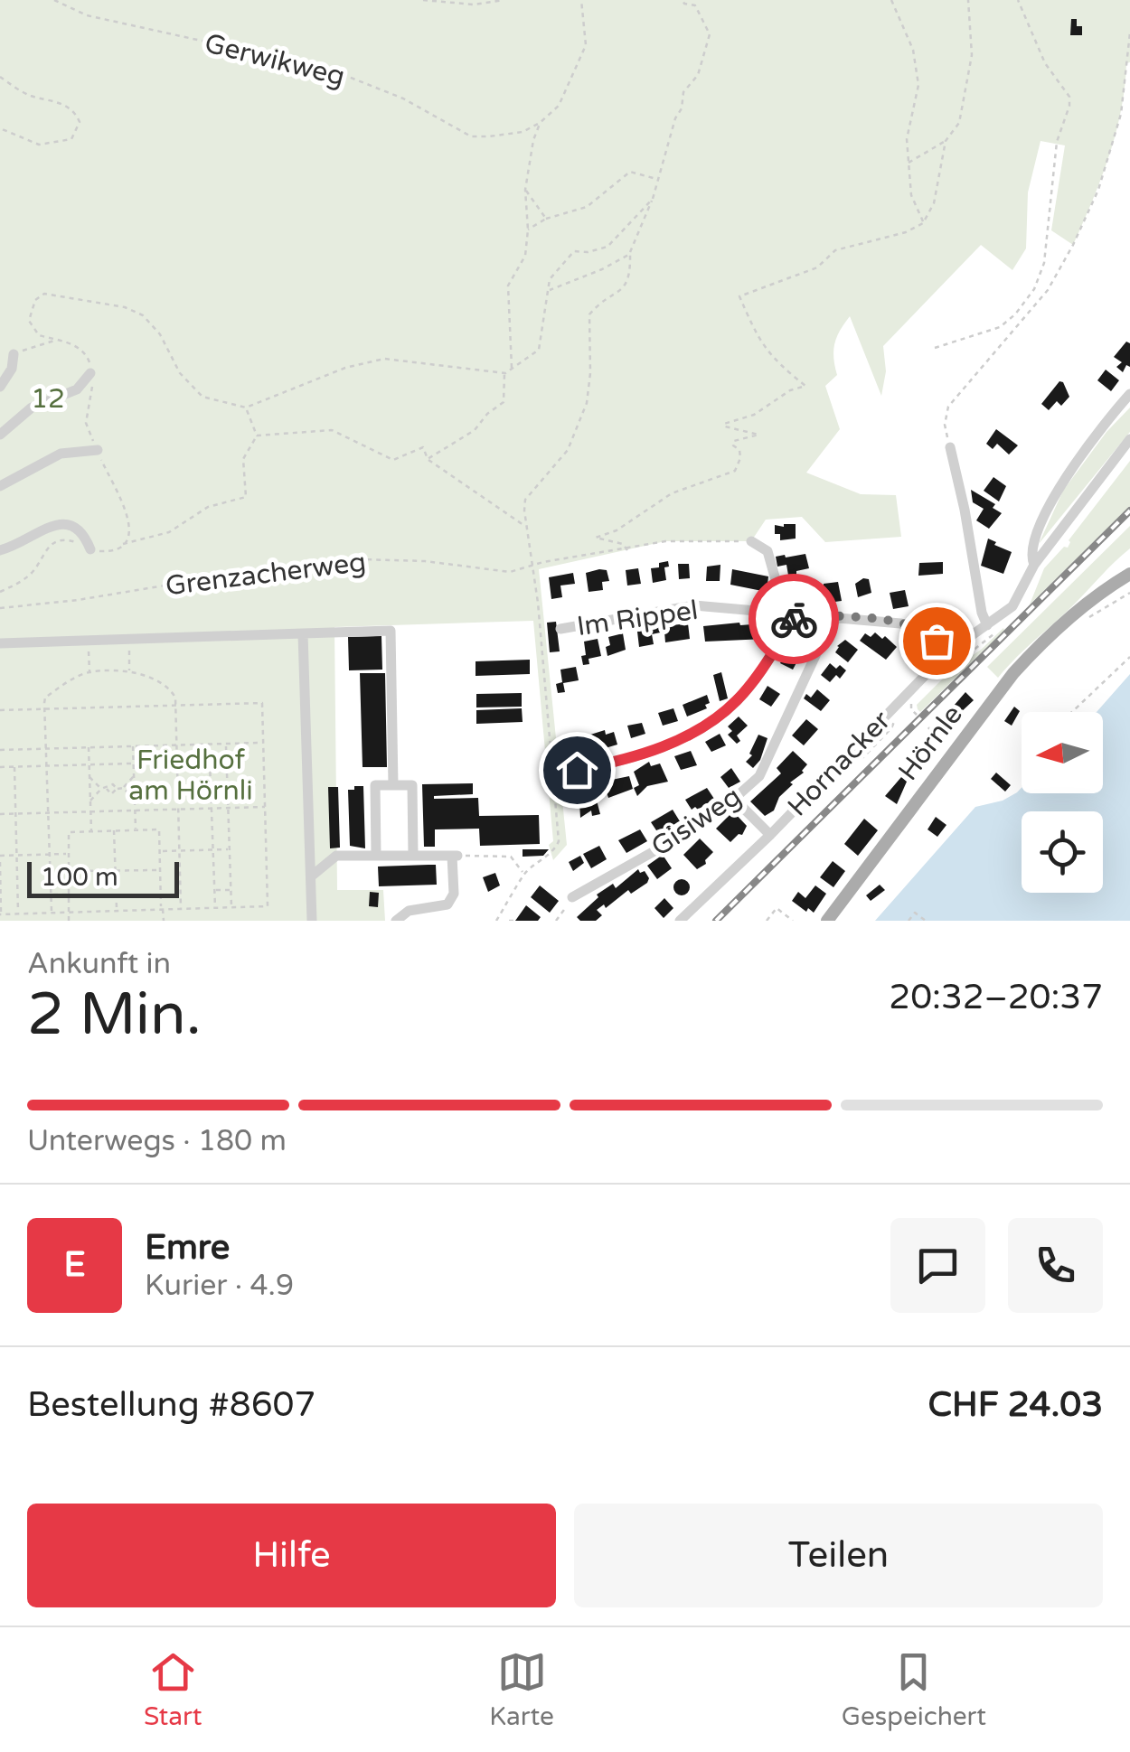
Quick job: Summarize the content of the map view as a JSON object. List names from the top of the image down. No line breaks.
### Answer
{"streets":{"main road":["Hörnle"],"street":["Im Rippel","Hornacker","Gisiweg"],"path":["Gerwikweg","Grenzacherweg"]},"crossings":[["Im Rippel","Hornacker"],["Im Rippel","Gisiweg"],["Hornacker","Gisiweg"]],"parks":["12","Friedhof am Hörnli"],"scale_bar":"100 m","north":"left","page":{"scale":"100 m","heading":["2 Min.","Ankunft in","20:32–20:37"],"panel":["Emre","Kurier · 4.9","Bestellung #8607","CHF 24.03"],"bar":"Unterwegs · 180 m","round":"E","buttons":["Hilfe","Teilen"],"tabs":["Start","Karte","Gespeichert"]}}
